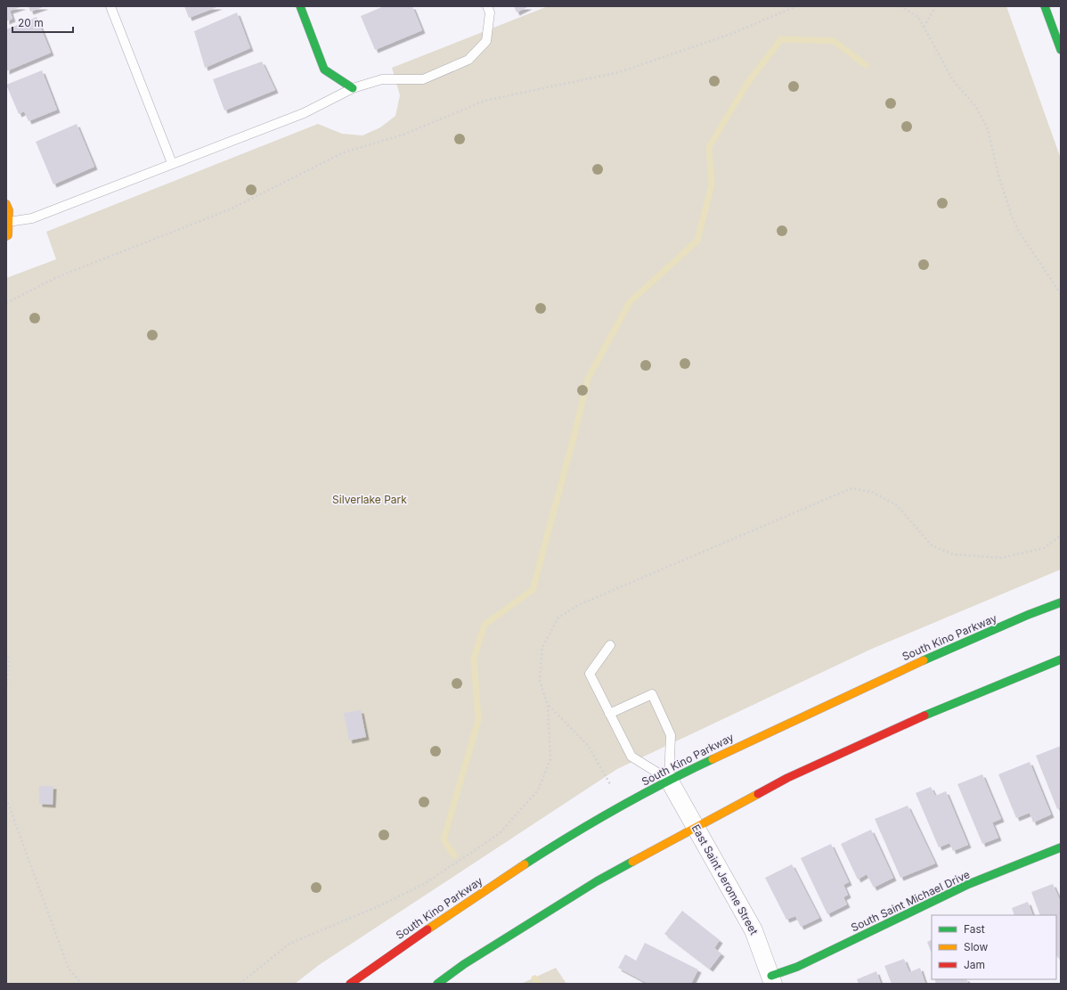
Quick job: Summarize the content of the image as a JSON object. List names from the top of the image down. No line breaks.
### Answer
{"streets":{"main road":["South Kino Parkway","South Saint Michael Drive"],"street":["East Saint Jerome Street"]},"crossings":[["South Kino Parkway","East Saint Jerome Street"],["East Saint Jerome Street","South Saint Michael Drive"]],"parks":["Silverlake Park"],"legend":["Fast","Slow","Jam"],"scale_bar":"20 m"}
